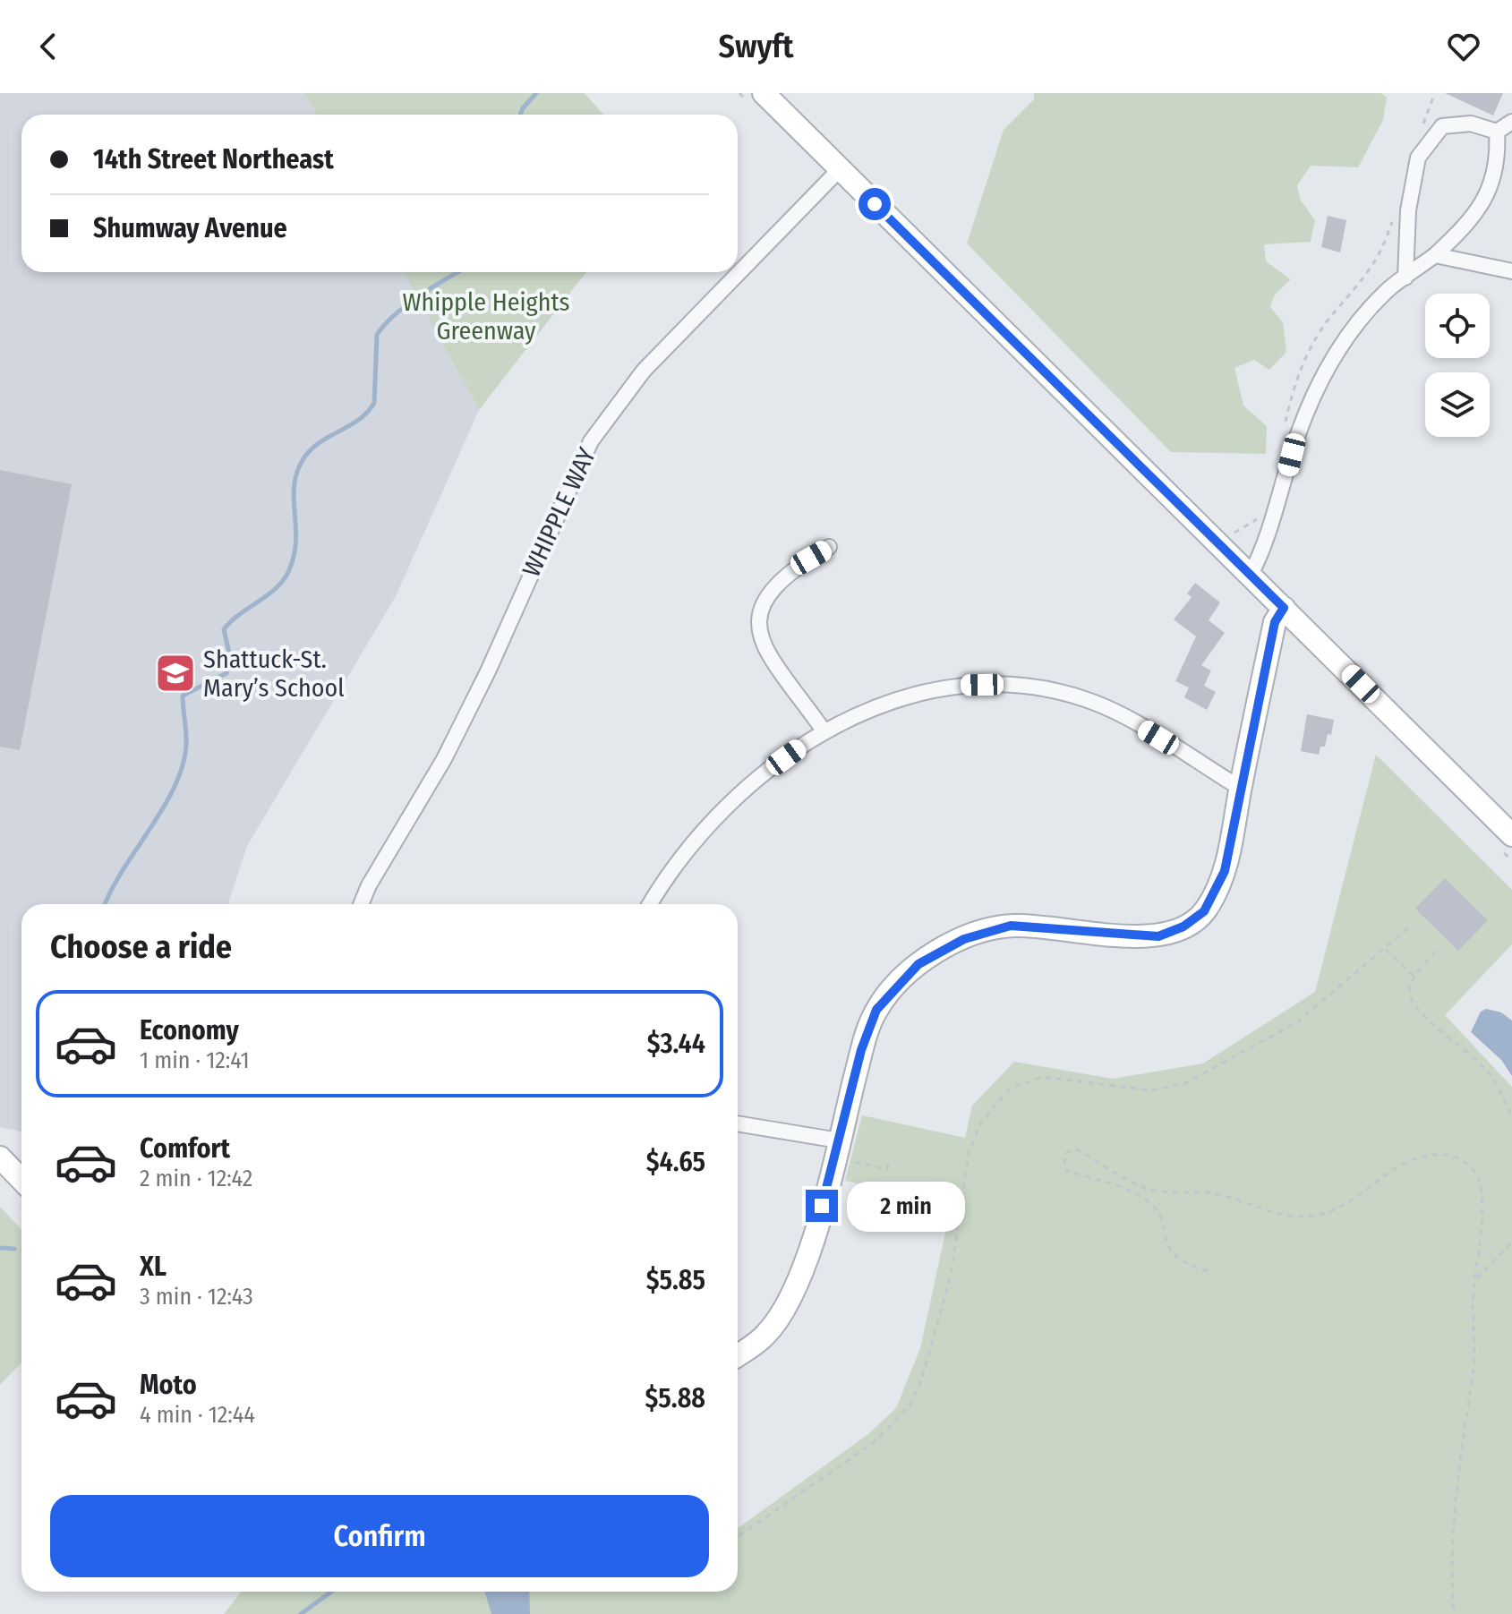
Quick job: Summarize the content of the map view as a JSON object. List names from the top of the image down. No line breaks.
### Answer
{"streets":{"street":["WHIPPLE WAY"]},"parks":["Whipple Heights Greenway"],"places":{"school or university":["Shattuck-St. Mary’s School"]},"page":{"header":"Swyft","banner":["14th Street Northeast","Shumway Avenue"],"heading":"Choose a ride","list":[{"name":"Economy","note":"1 min · 12:41","value":"$3.44"},{"name":"Comfort","note":"2 min · 12:42","value":"$4.65"},{"name":"XL","note":"3 min · 12:43","value":"$5.85"},{"name":"Moto","note":"4 min · 12:44","value":"$5.88"}],"bubble":"2 min","buttons":"Confirm"}}
